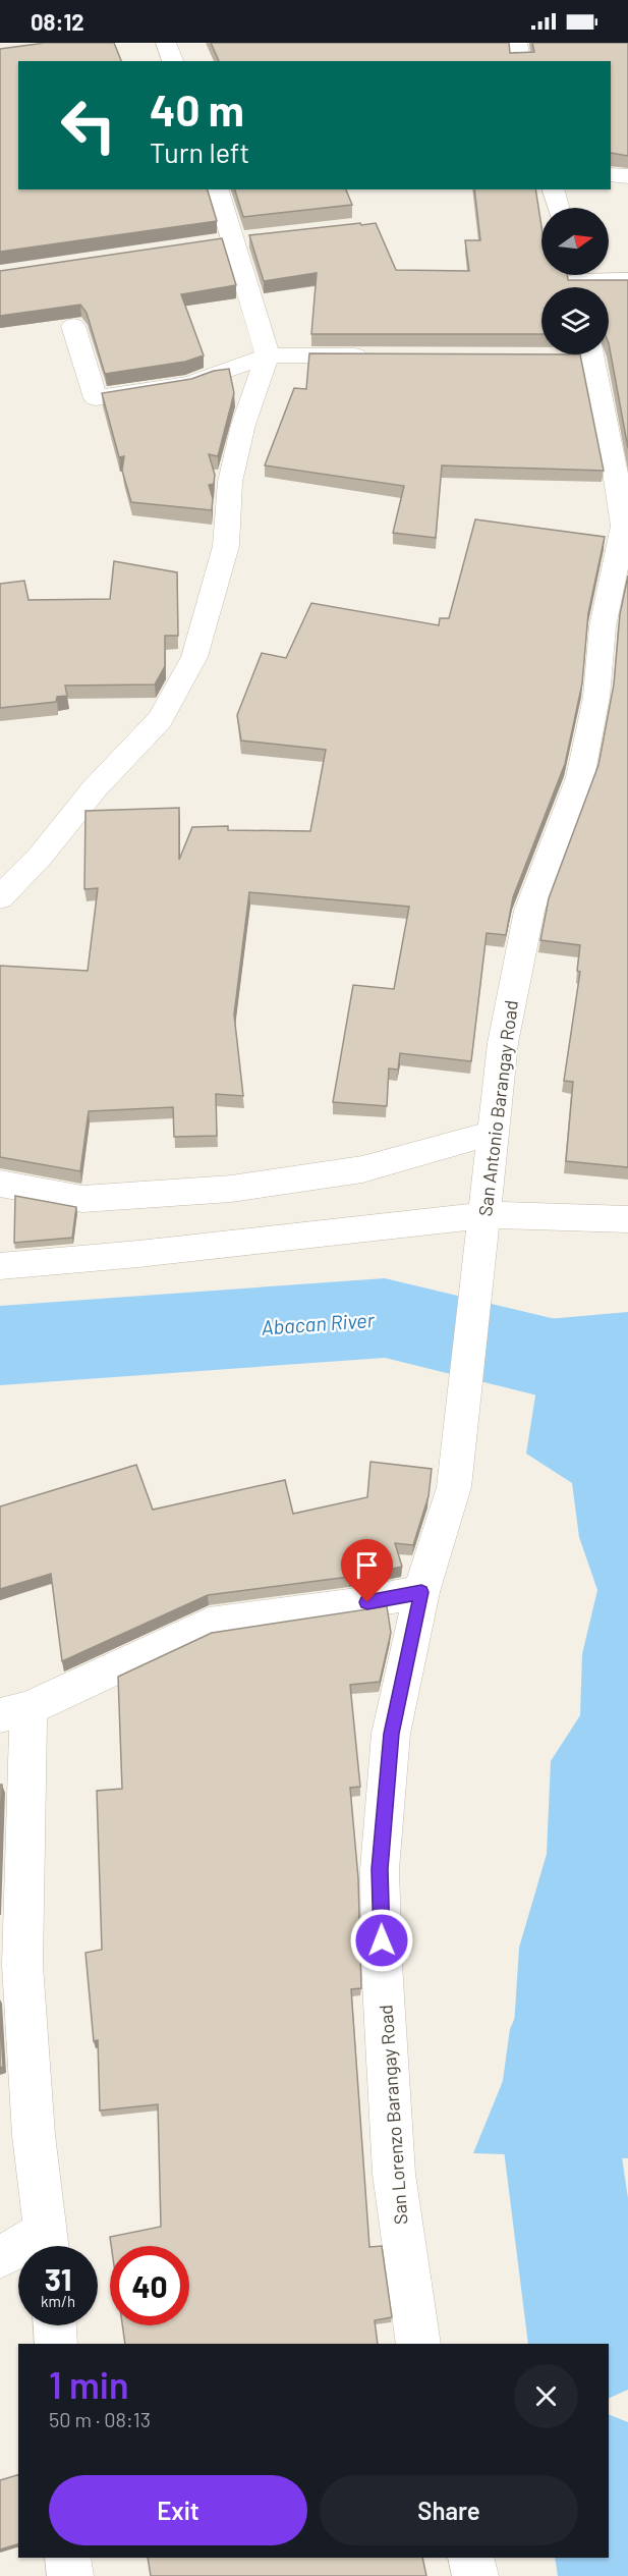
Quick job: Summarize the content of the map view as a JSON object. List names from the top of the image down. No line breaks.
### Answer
{"streets":{"street":["San Antonio Barangay Road","San Lorenzo Barangay Road"]},"crossings":[["San Antonio Barangay Road","San Lorenzo Barangay Road"]],"water":["Abacan River"],"north":"right","page":{"status":"08:12","turn":["40 m","Turn left"],"speed":"31 km/h","limit":"40","heading":["1 min","50 m · 08:13"],"buttons":["Exit","Share"]}}
